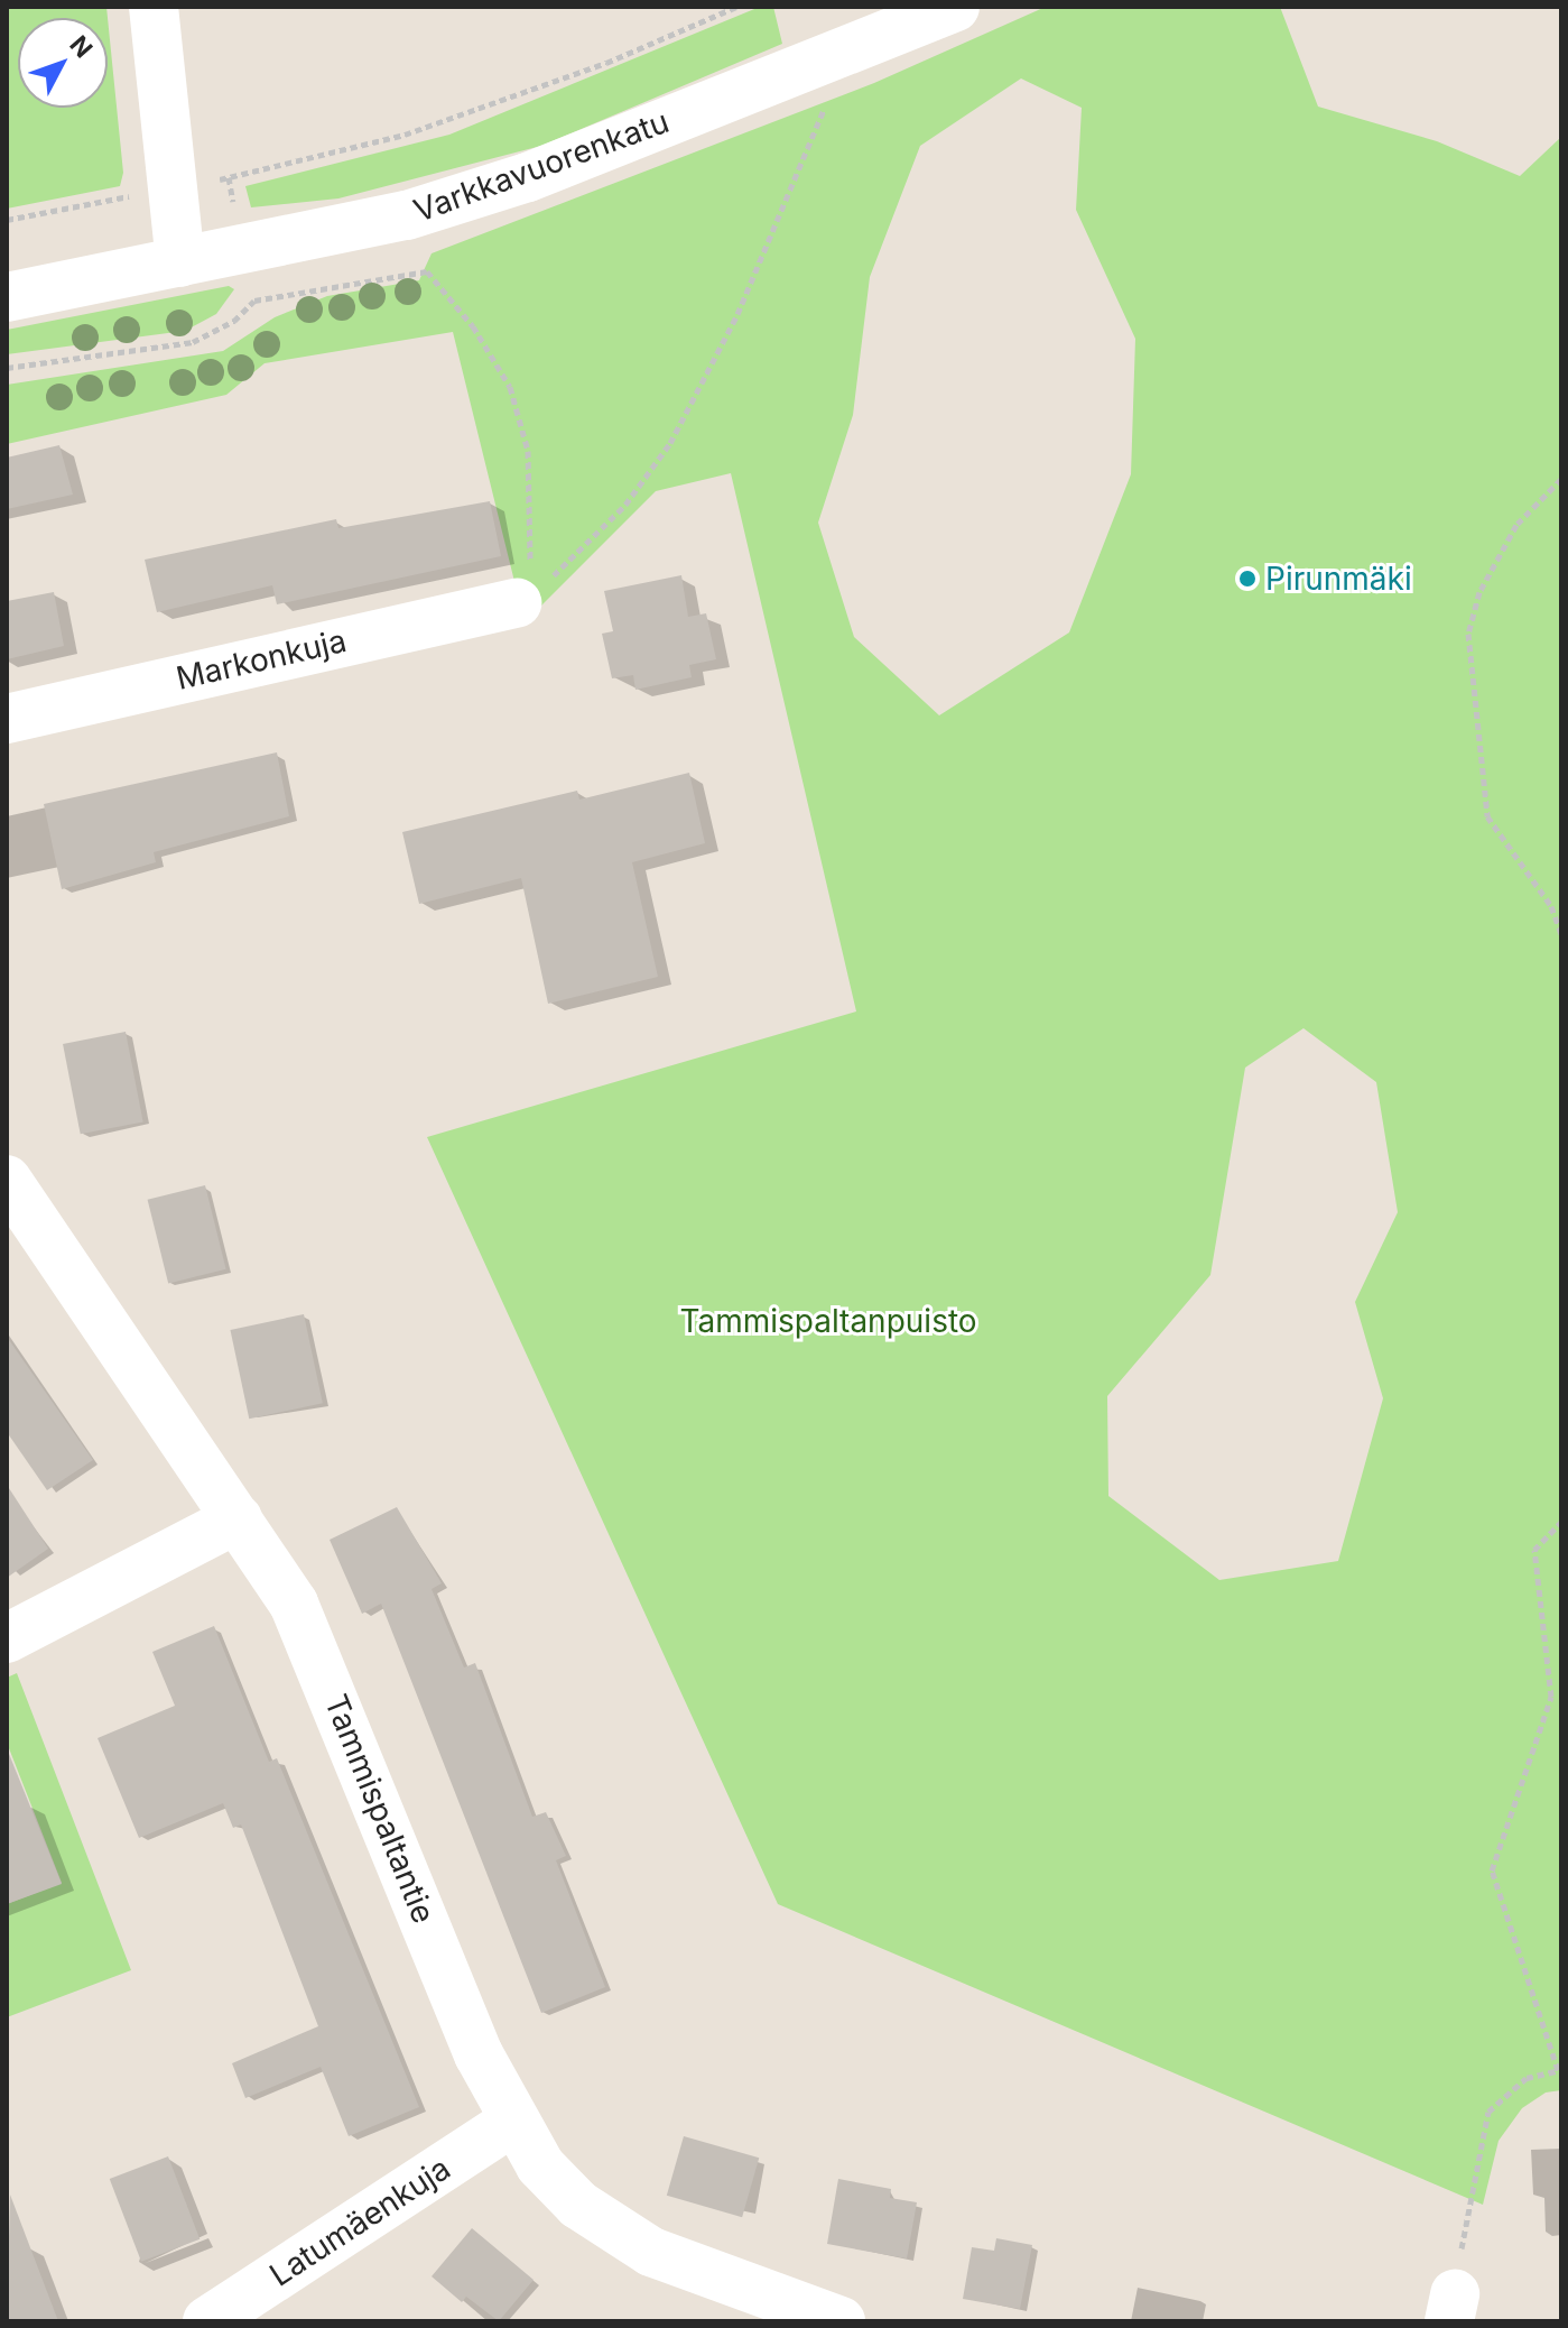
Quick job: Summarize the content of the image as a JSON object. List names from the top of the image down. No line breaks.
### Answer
{"streets":{"street":["Varkkavuorenkatu","Markonkuja","Tammispaltantie","Latumäenkuja"]},"crossings":[["Tammispaltantie","Latumäenkuja"]],"parks":["Tammispaltanpuisto"],"places":["Pirunmäki"],"north":"top right"}
